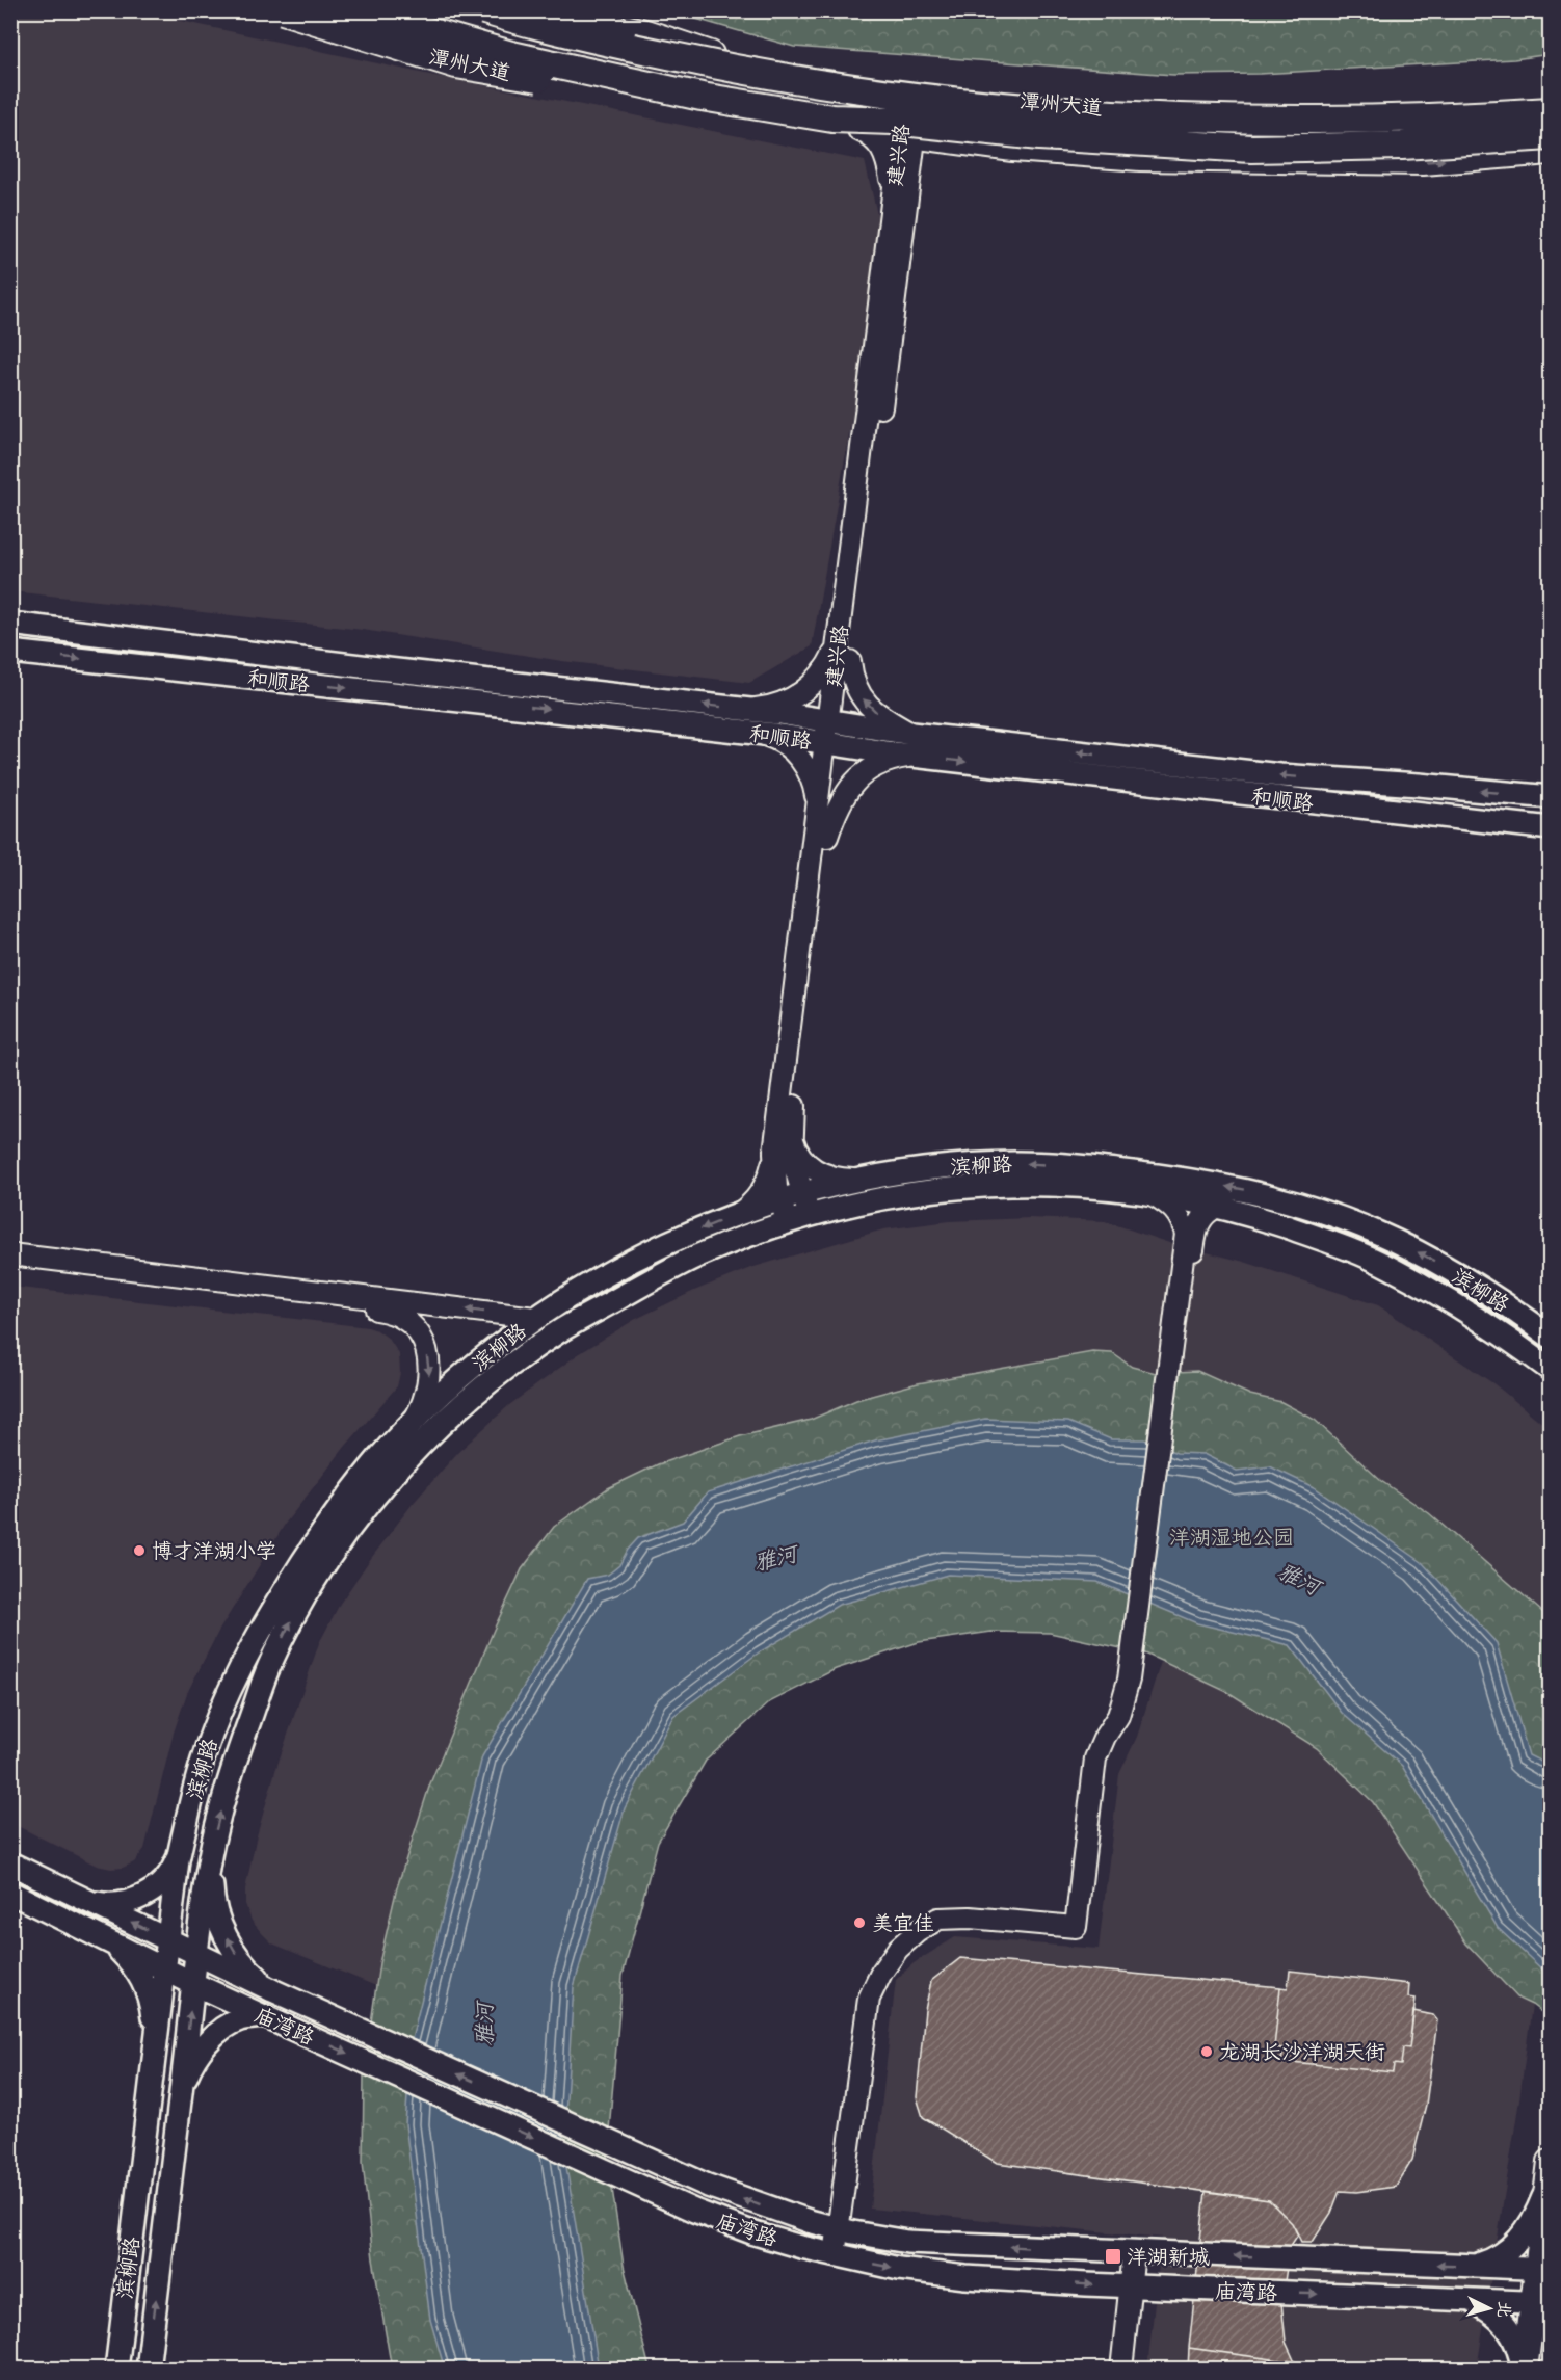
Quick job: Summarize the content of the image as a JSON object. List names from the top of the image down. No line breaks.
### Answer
{"streets":{"highway":["潭州大道"],"main road":["和顺路","滨柳路","庙湾路"],"street":["建兴路"]},"crossings":[["潭州大道","建兴路"],["建兴路","和顺路"],["建兴路","滨柳路"],["滨柳路","庙湾路"]],"water":["雅河"],"parks":["洋湖湿地公园"],"places":{"other":["博才洋湖小学","美宜佳","龙湖长沙洋湖天街"],"transit":["洋湖新城"]},"north":"right"}
